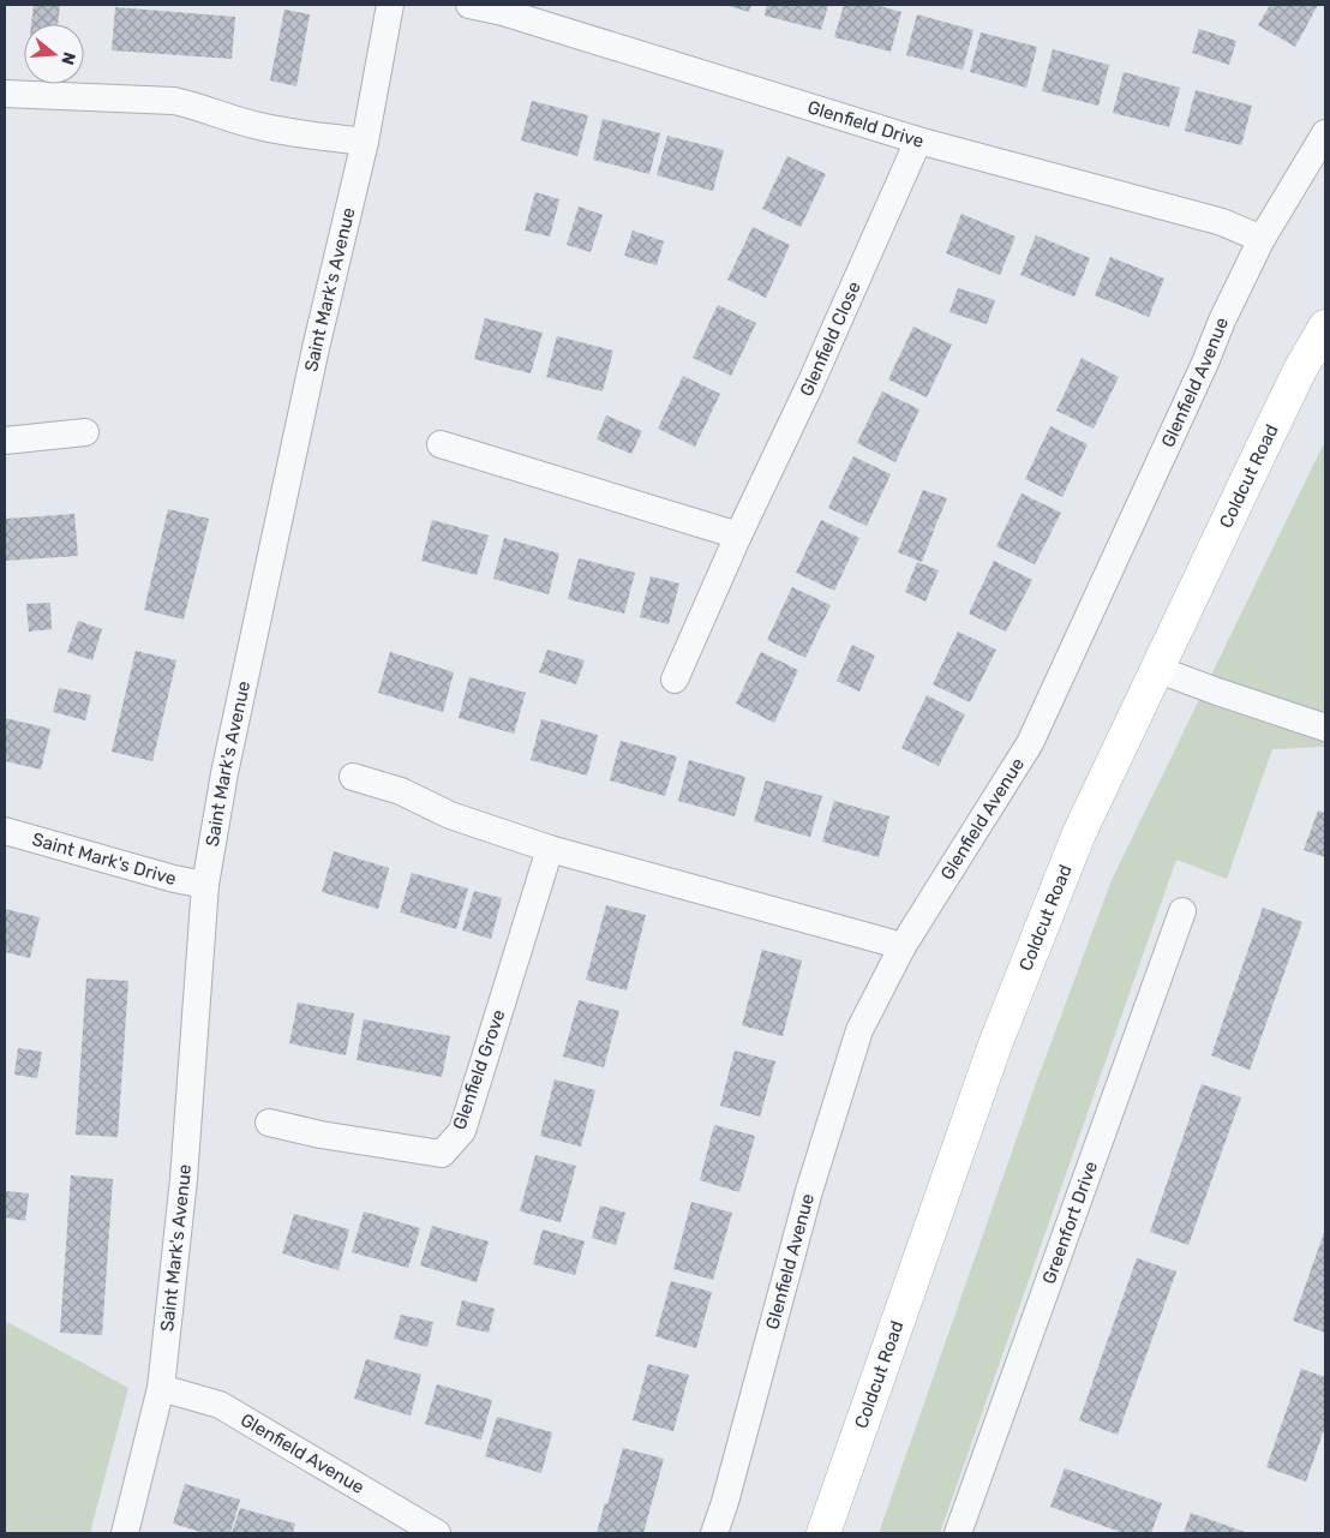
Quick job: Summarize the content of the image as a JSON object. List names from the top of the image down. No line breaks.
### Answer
{"streets":{"main road":["Coldcut Road"],"street":["Glenfield Drive","Saint Mark's Avenue","Glenfield Close","Glenfield Avenue","Saint Mark's Drive","Glenfield Grove","Greenfort Drive"]},"crossings":[["Glenfield Drive","Glenfield Close"],["Glenfield Drive","Glenfield Avenue"],["Saint Mark's Avenue","Glenfield Avenue"],["Saint Mark's Avenue","Saint Mark's Drive"]],"north":"right"}
